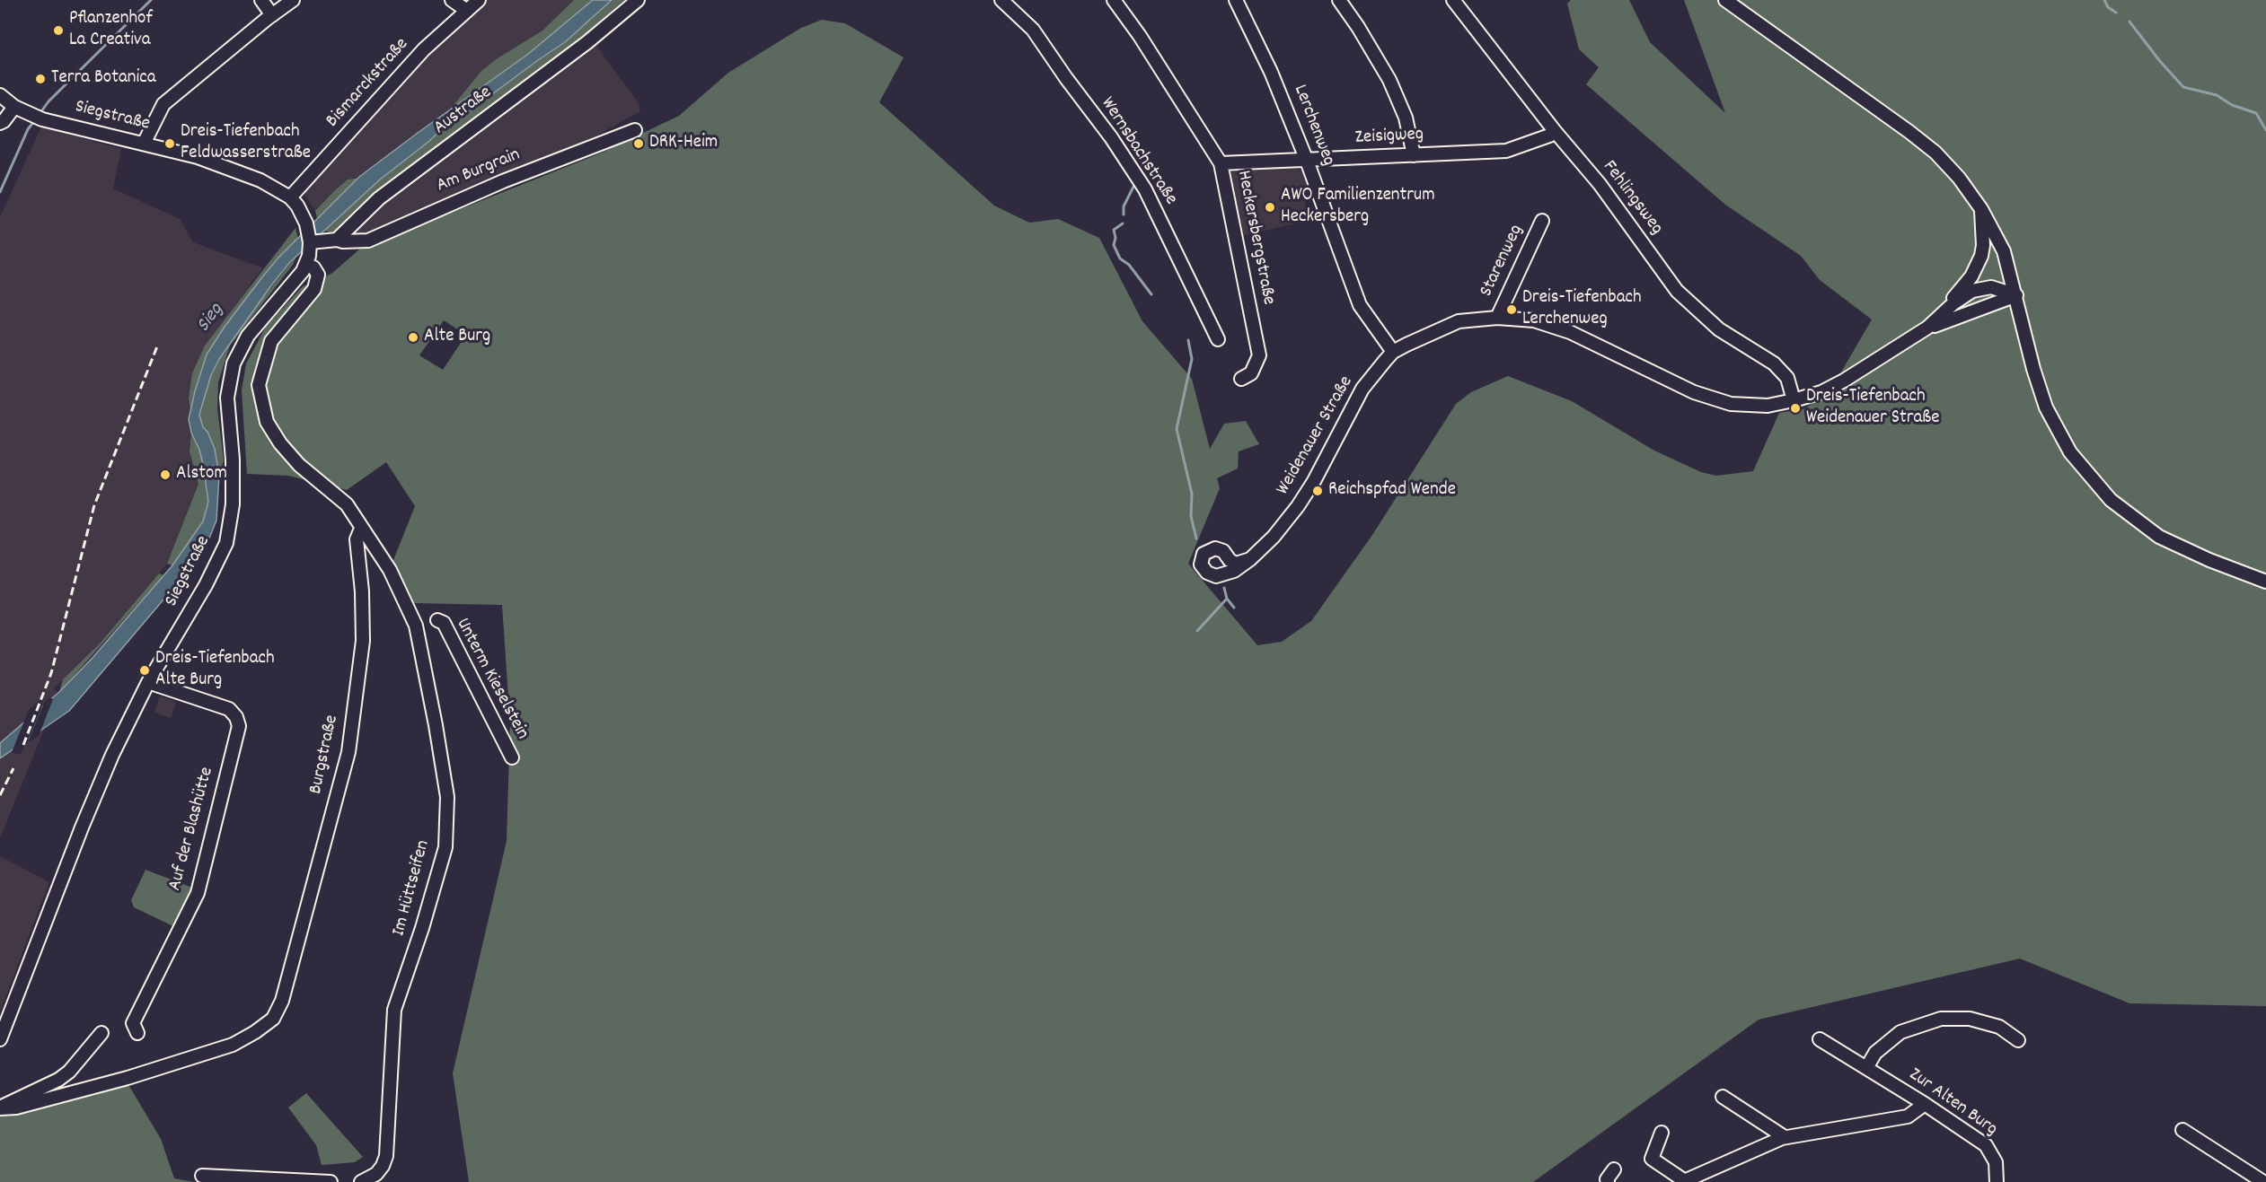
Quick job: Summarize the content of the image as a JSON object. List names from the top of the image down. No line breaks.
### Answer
{"streets":{"street":["Bismarckstraße","Austraße","Siegstraße","Lerchenweg","Zeisigweg","Wernsbachstraße","Am Burgrain","Fehlingsweg","Heckersbergstraße","Starenweg","Weidenauer Straße","Unterm Kieselstein","Burgstraße","Auf der Blashütte","Im Hüttseifen","Zur Alten Burg"]},"crossings":[["Bismarckstraße","Siegstraße"],["Austraße","Am Burgrain"],["Siegstraße","Auf der Blashütte"],["Lerchenweg","Zeisigweg"],["Lerchenweg","Weidenauer Straße"],["Zeisigweg","Fehlingsweg"],["Zeisigweg","Heckersbergstraße"],["Fehlingsweg","Weidenauer Straße"],["Starenweg","Weidenauer Straße"],["Unterm Kieselstein","Im Hüttseifen"],["Burgstraße","Im Hüttseifen"]],"water":["Sieg"],"places":["Pflanzenhof La Creativa","Terra Botanica","Dreis-Tiefenbach Feldwasserstraße","DRK-Heim","AWO Familienzentrum Heckersberg","Dreis-Tiefenbach Lerchenweg","Alte Burg","Dreis-Tiefenbach Weidenauer Straße","Alstom","Reichspfad Wende","Dreis-Tiefenbach Alte Burg"]}
